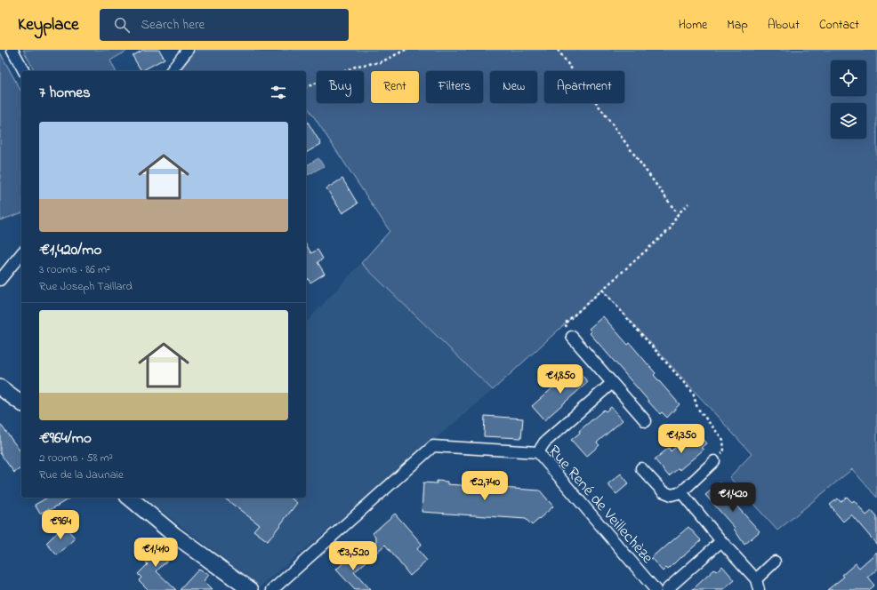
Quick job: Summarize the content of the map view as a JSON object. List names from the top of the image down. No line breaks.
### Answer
{"streets":{"street":["Rue René de Veillechèze"]},"page":{"header":"Keyplace","search":"Search here","nav":["Home","Map","About","Contact"],"chip":["Buy","Rent","Filters","New","Apartment"],"heading":"7 homes","list":[{"name":"€1,420/mo","note":"3 rooms · 86 m² · Rue Joseph Taillard"},{"name":"€964/mo","note":"2 rooms · 58 m² · Rue de la Jaunaie"}],"price":["€1,850","€1,350","€2,740","€1,420","€964","€1,410","€3,520"]}}
